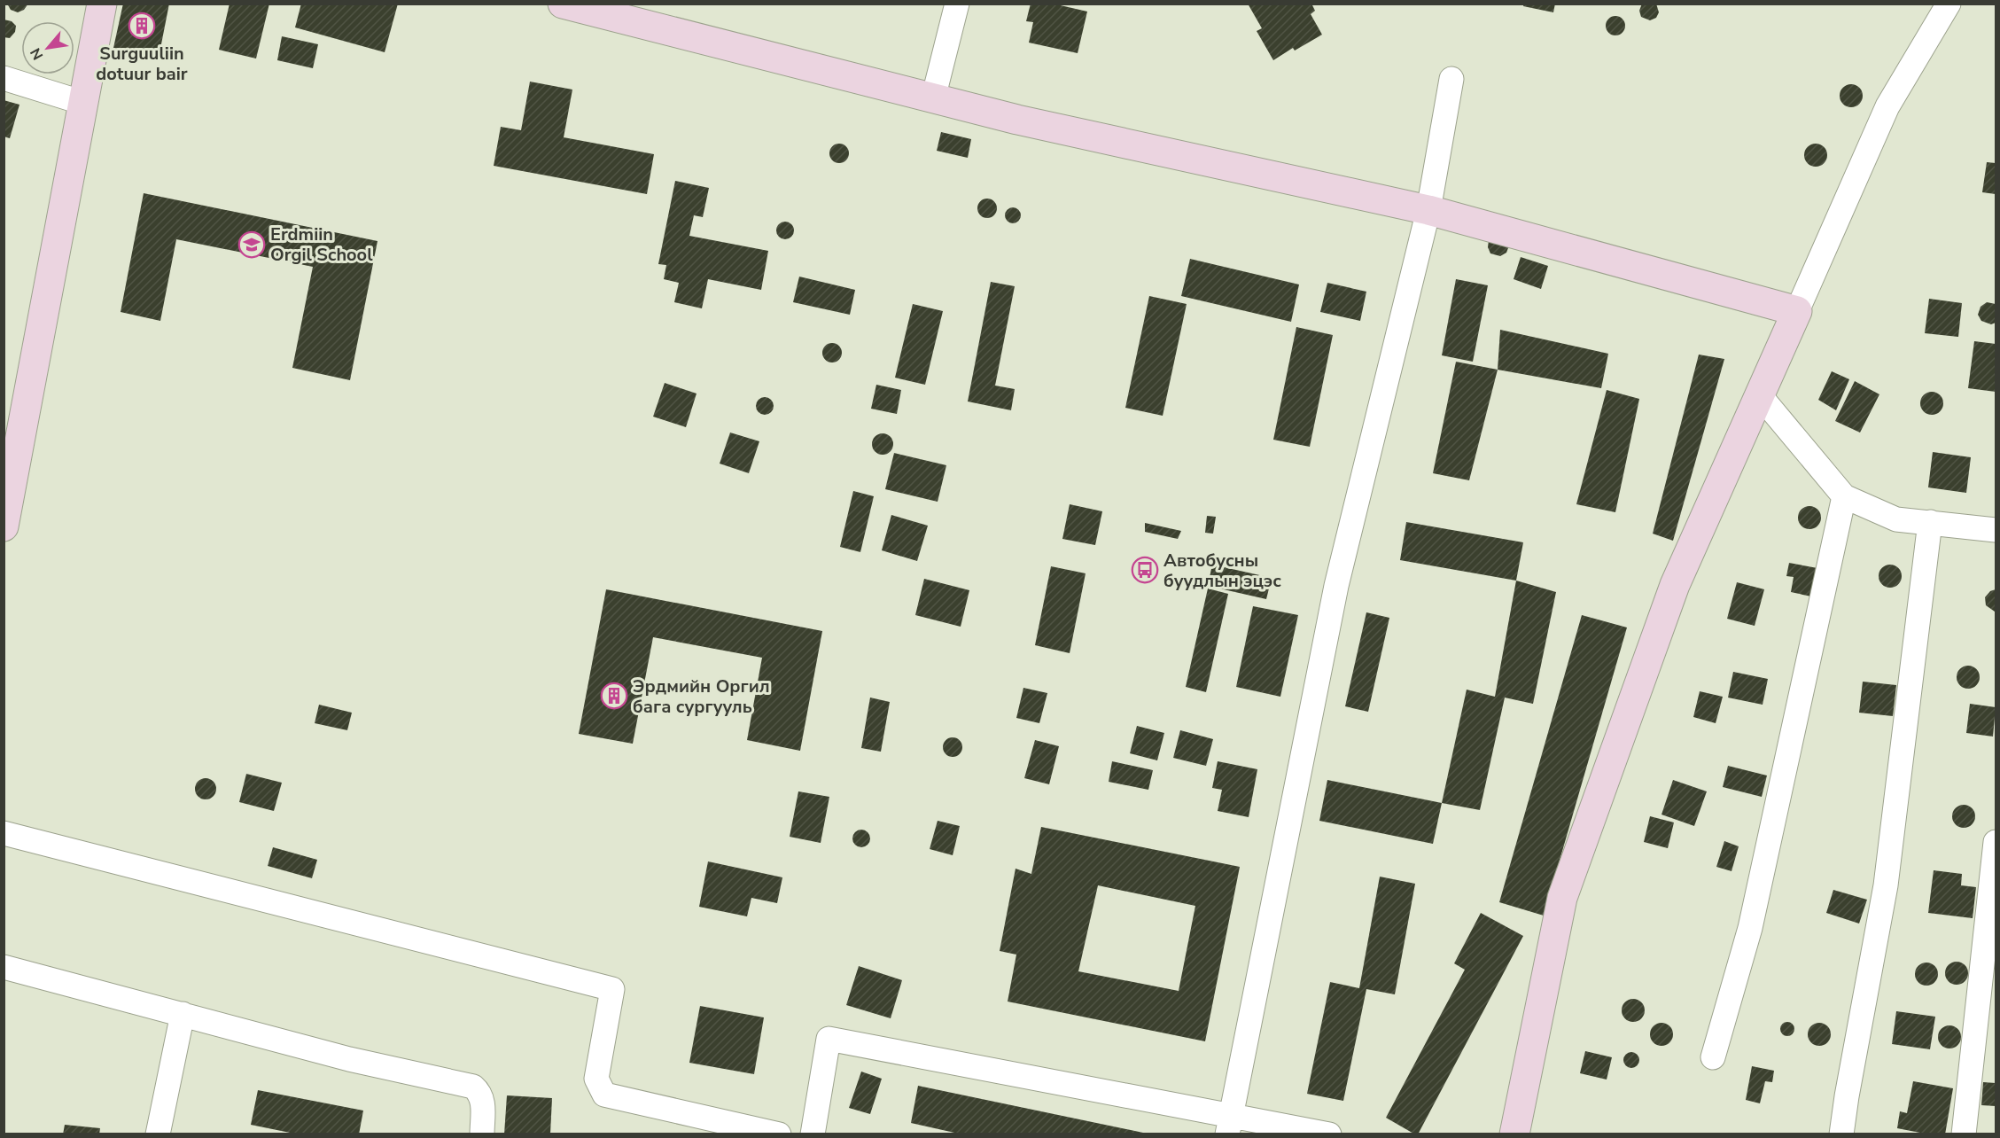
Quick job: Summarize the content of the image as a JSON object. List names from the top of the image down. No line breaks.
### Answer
{"places":{"building":["Surguuliin dotuur bair","Эрдмийн Оргил бага сургууль"],"school or university":["Erdmiin Orgil School"],"bus stop":["Автобусны буудлын эцэс"]},"north":"bottom left"}
